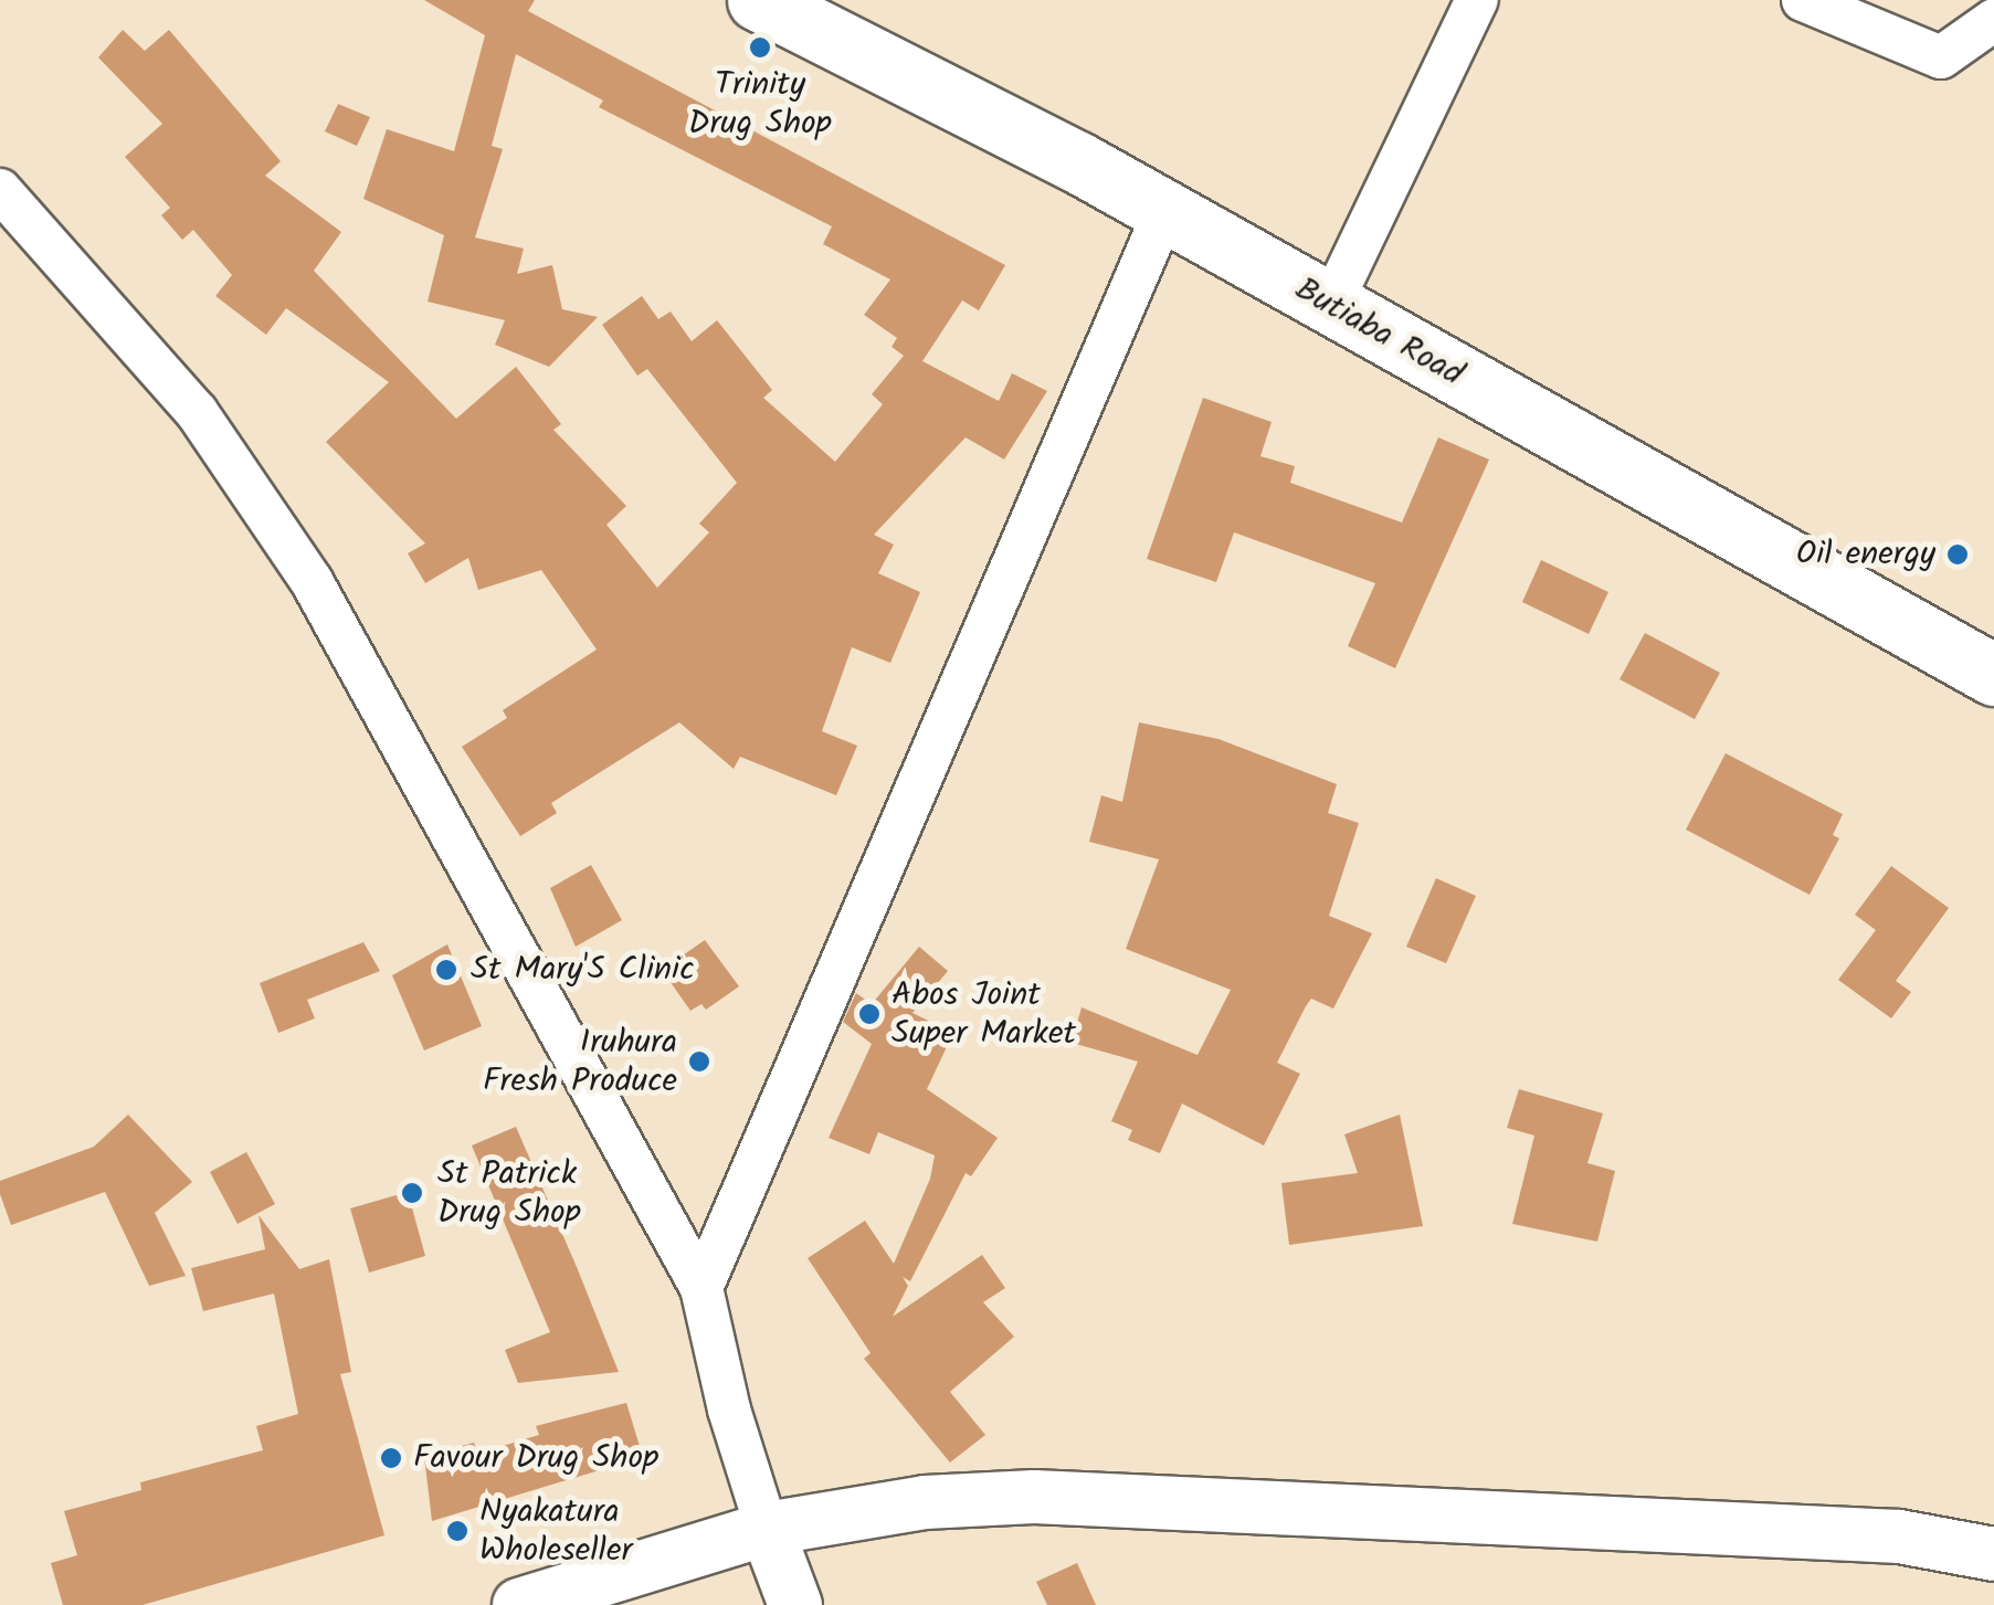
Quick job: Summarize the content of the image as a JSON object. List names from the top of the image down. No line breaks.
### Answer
{"streets":{"main road":["Butiaba Road"]},"places":["Trinity Drug Shop","Oil energy","St Mary'S Clinic","Abos Joint Super Market","Iruhura Fresh Produce","St Patrick Drug Shop","Favour Drug Shop","Nyakatura Wholeseller"]}
